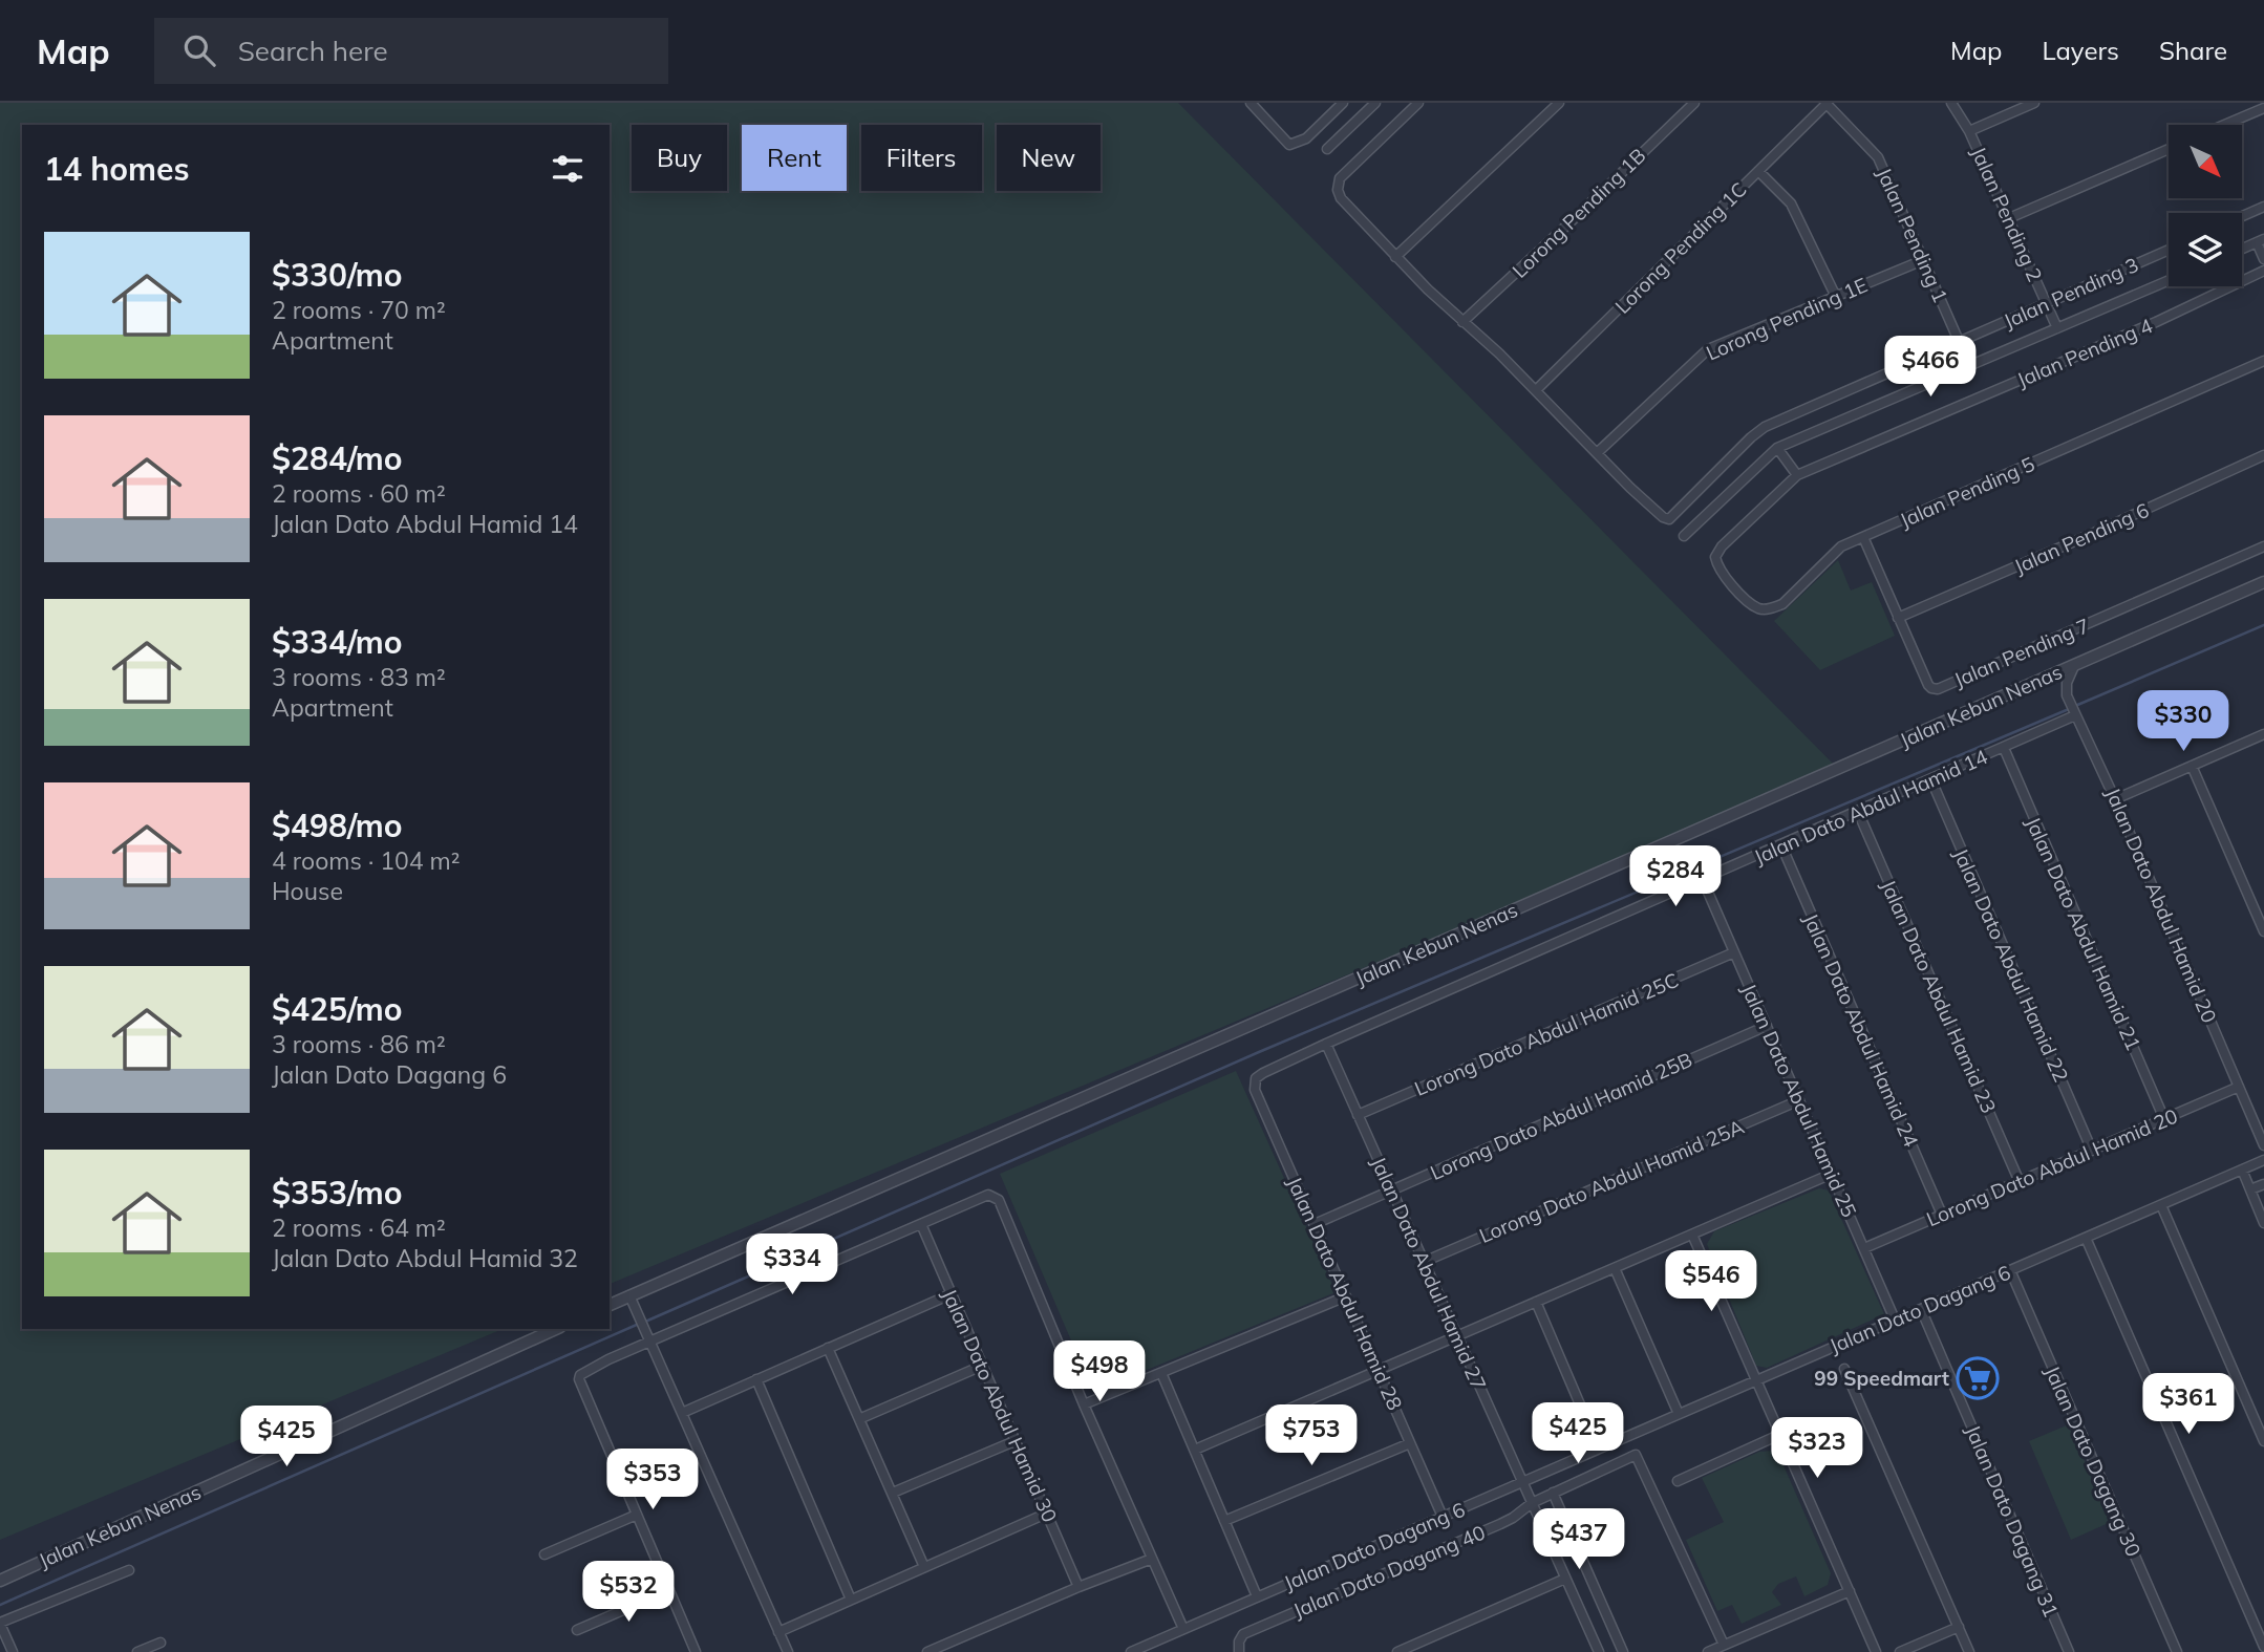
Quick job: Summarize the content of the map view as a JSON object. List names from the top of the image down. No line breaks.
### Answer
{"streets":{"street":["Lorong Pending 1B","Jalan Pending 2","Jalan Pending 1","Lorong Pending 1C","Jalan Pending 3","Lorong Pending 1E","Jalan Pending 4","Jalan Pending 5","Jalan Pending 6","Jalan Pending 7","Jalan Kebun Nenas","Jalan Dato Abdul Hamid 14","Jalan Dato Abdul Hamid 20","Jalan Dato Abdul Hamid 21","Jalan Dato Abdul Hamid 22","Jalan Dato Abdul Hamid 23","Jalan Dato Abdul Hamid 24","Lorong Dato Abdul Hamid 25C","Jalan Dato Abdul Hamid 25","Lorong Dato Abdul Hamid 25B","Lorong Dato Abdul Hamid 20","Lorong Dato Abdul Hamid 25A","Jalan Dato Abdul Hamid 27","Jalan Dato Abdul Hamid 28","Jalan Dato Dagang 6","Jalan Dato Abdul Hamid 30","Jalan Dato Dagang 30","Jalan Dato Dagang 31","Jalan Dato Dagang 40"]},"crossings":[["Jalan Pending 2","Jalan Pending 3"],["Jalan Pending 1","Lorong Pending 1C"],["Jalan Pending 1","Jalan Pending 3"],["Jalan Pending 1","Lorong Pending 1E"],["Jalan Pending 3","Lorong Pending 1E"],["Jalan Pending 4","Jalan Pending 5"],["Jalan Pending 5","Jalan Pending 7"],["Jalan Pending 6","Jalan Pending 7"],["Jalan Kebun Nenas","Jalan Dato Abdul Hamid 20"],["Jalan Dato Abdul Hamid 14","Jalan Dato Abdul Hamid 20"],["Jalan Dato Abdul Hamid 14","Jalan Dato Abdul Hamid 21"],["Jalan Dato Abdul Hamid 14","Jalan Dato Abdul Hamid 22"],["Jalan Dato Abdul Hamid 14","Jalan Dato Abdul Hamid 23"],["Jalan Dato Abdul Hamid 14","Jalan Dato Abdul Hamid 24"],["Jalan Dato Abdul Hamid 14","Jalan Dato Abdul Hamid 25"],["Jalan Dato Abdul Hamid 14","Jalan Dato Abdul Hamid 27"],["Jalan Dato Abdul Hamid 14","Jalan Dato Abdul Hamid 28"],["Jalan Dato Abdul Hamid 20","Lorong Dato Abdul Hamid 20"],["Jalan Dato Abdul Hamid 21","Lorong Dato Abdul Hamid 20"],["Jalan Dato Abdul Hamid 22","Lorong Dato Abdul Hamid 20"],["Jalan Dato Abdul Hamid 23","Lorong Dato Abdul Hamid 20"],["Jalan Dato Abdul Hamid 24","Lorong Dato Abdul Hamid 20"],["Lorong Dato Abdul Hamid 25C","Jalan Dato Abdul Hamid 25"],["Lorong Dato Abdul Hamid 25C","Jalan Dato Abdul Hamid 27"],["Jalan Dato Abdul Hamid 25","Lorong Dato Abdul Hamid 25B"],["Jalan Dato Abdul Hamid 25","Lorong Dato Abdul Hamid 20"],["Jalan Dato Abdul Hamid 25","Lorong Dato Abdul Hamid 25A"],["Jalan Dato Abdul Hamid 25","Jalan Dato Dagang 6"],["Lorong Dato Abdul Hamid 25B","Jalan Dato Abdul Hamid 27"],["Lorong Dato Abdul Hamid 25B","Jalan Dato Abdul Hamid 28"],["Lorong Dato Abdul Hamid 25A","Jalan Dato Abdul Hamid 27"],["Jalan Dato Abdul Hamid 27","Jalan Dato Dagang 6"],["Jalan Dato Abdul Hamid 27","Jalan Dato Dagang 40"],["Jalan Dato Abdul Hamid 28","Jalan Dato Dagang 6"],["Jalan Dato Dagang 6","Jalan Dato Dagang 30"],["Jalan Dato Dagang 6","Jalan Dato Dagang 31"]],"places":{"supermarket":["99 Speedmart"]},"north":"bottom right","page":{"header":"Map","search":"Search here","nav":["Map","Layers","Share"],"chip":["Buy","Rent","Filters","New"],"heading":"14 homes","list":[{"name":"$330/mo","note":"2 rooms · 70 m² · Apartment"},{"name":"$284/mo","note":"2 rooms · 60 m² · Jalan Dato Abdul Hamid 14"},{"name":"$334/mo","note":"3 rooms · 83 m² · Apartment"},{"name":"$498/mo","note":"4 rooms · 104 m² · House"},{"name":"$425/mo","note":"3 rooms · 86 m² · Jalan Dato Dagang 6"},{"name":"$353/mo","note":"2 rooms · 64 m² · Jalan Dato Abdul Hamid 32"}],"price":["$466","$330","$284","$334","$546","$498","$361","$425","$753","$425","$323","$353","$437","$532"]}}
